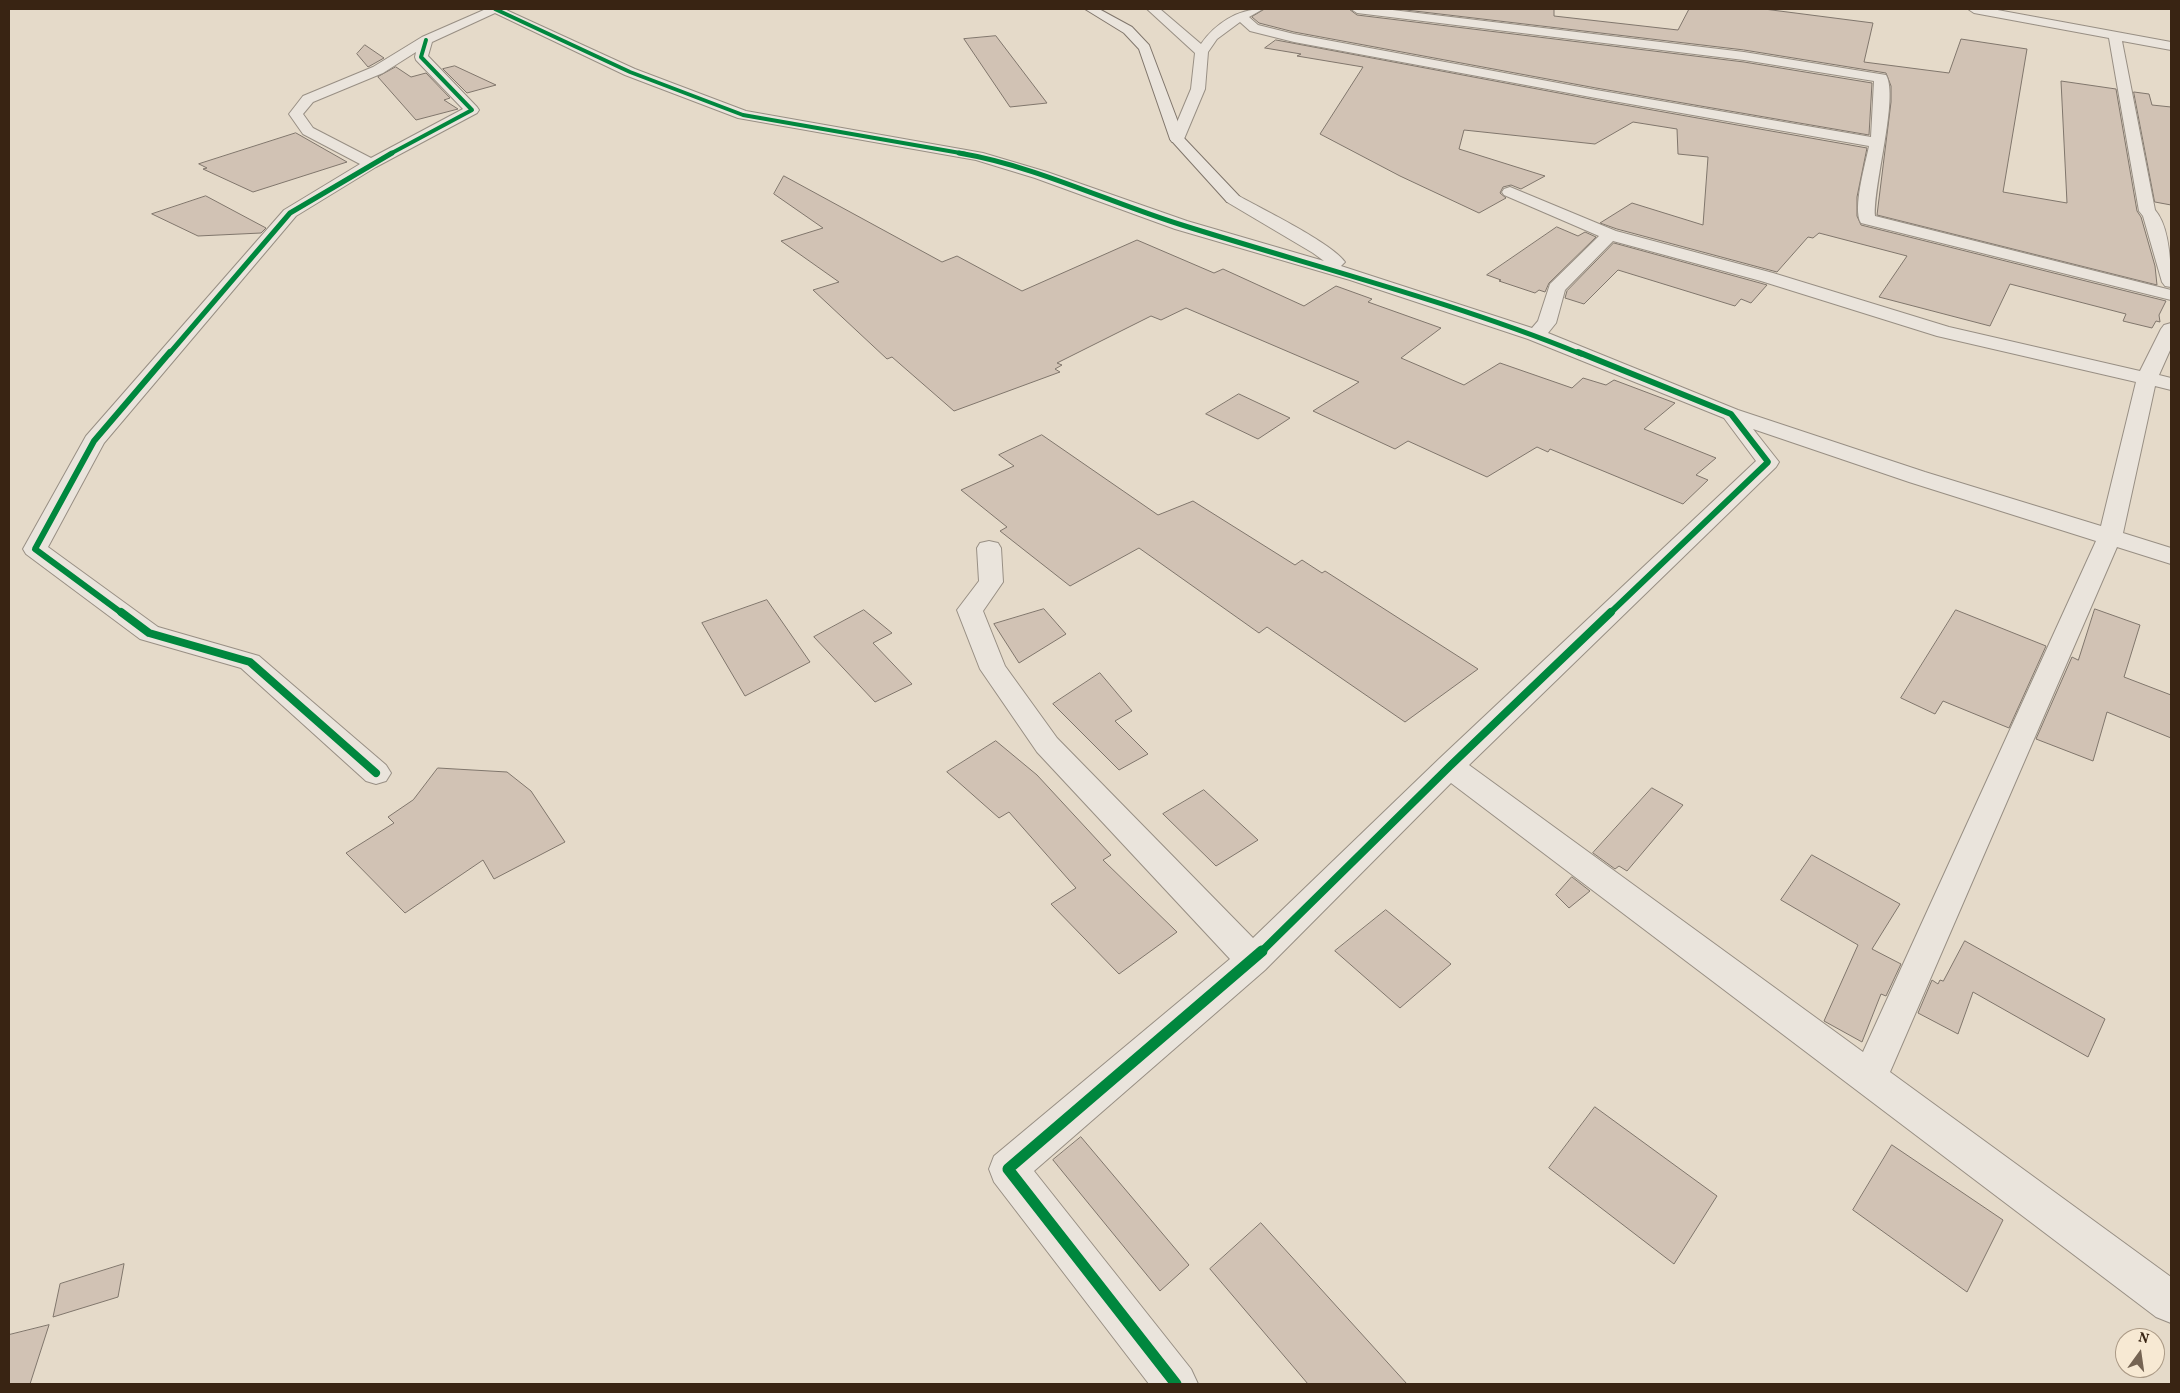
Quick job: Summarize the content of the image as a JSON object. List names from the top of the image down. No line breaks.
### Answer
{"north":"top"}
